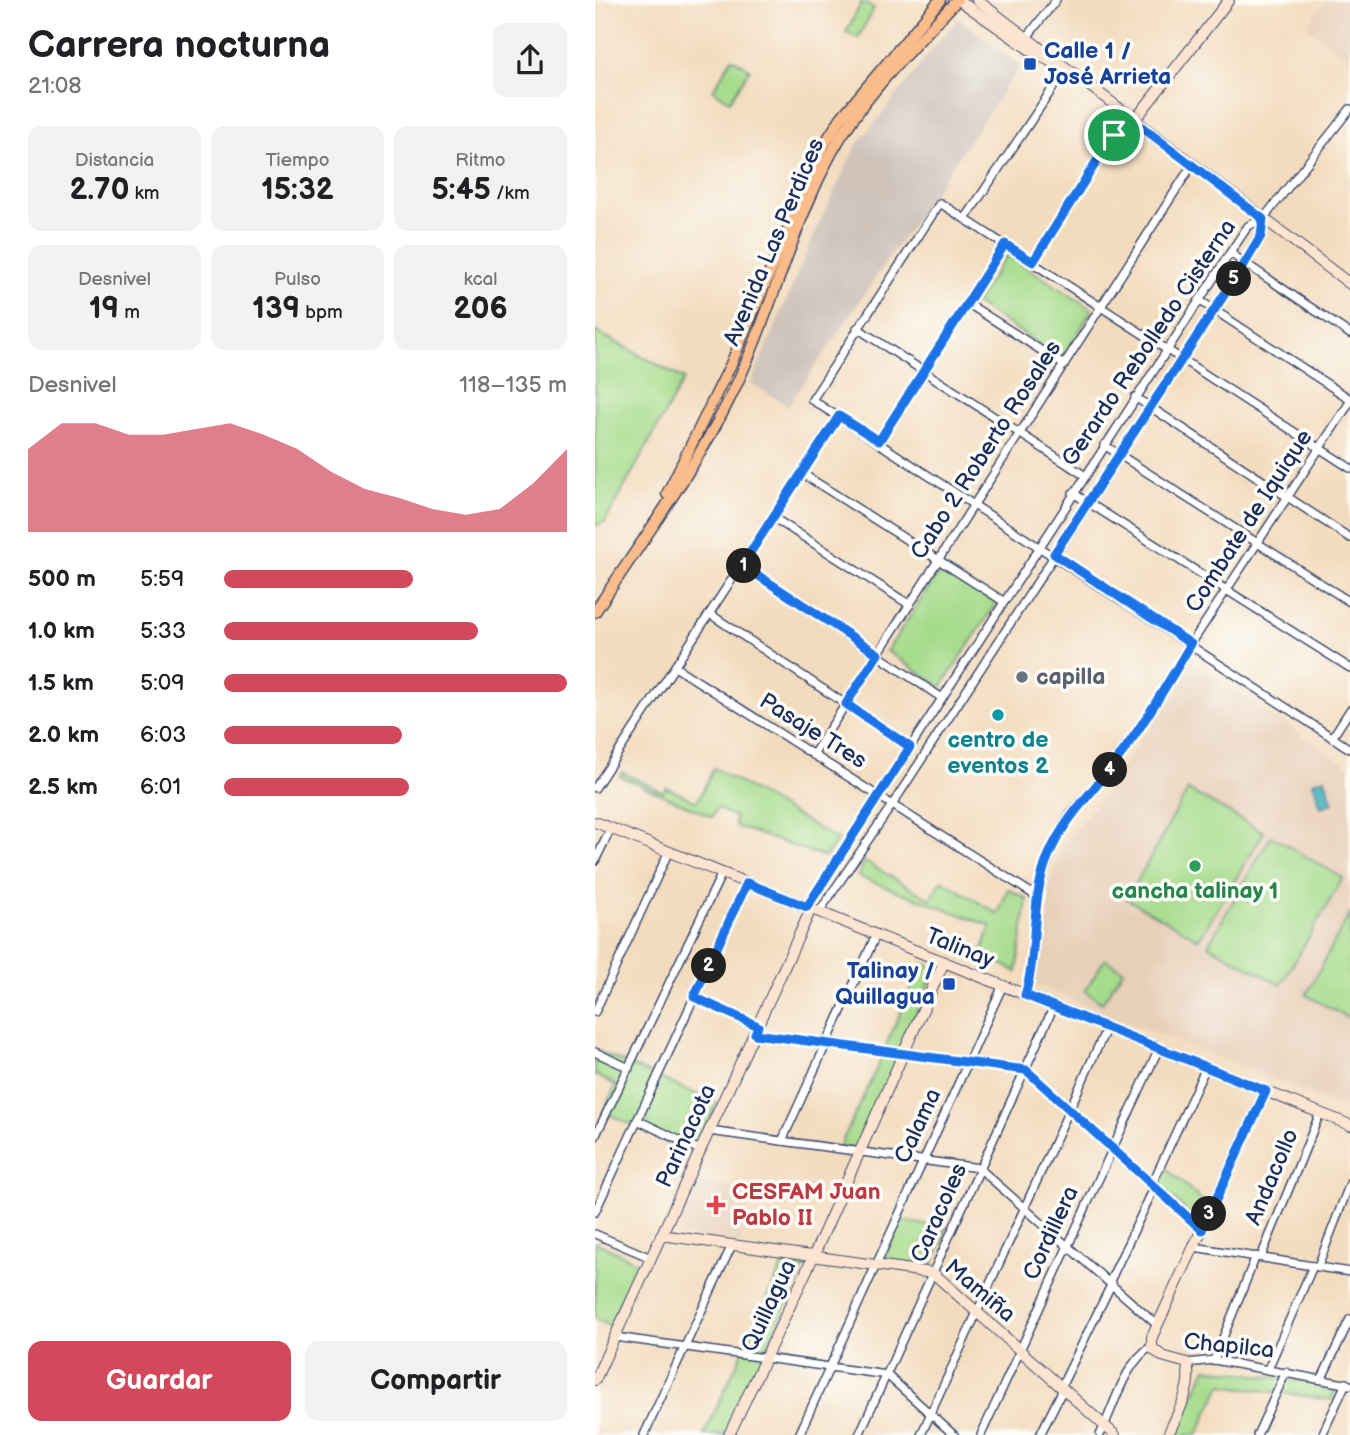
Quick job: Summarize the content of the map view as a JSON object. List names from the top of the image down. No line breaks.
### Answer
{"streets":{"main road":["Avenida Las Perdices"],"street":["Gerardo Rebolledo Cisterna","Cabo 2 Roberto Rosales","Combate de Iquique","Pasaje Tres","Talinay","Calama","Parinacota","Andacollo","Caracoles","Cordillera","Mamiña","Quillagua","Chapilca"]},"crossings":[["Gerardo Rebolledo Cisterna","Pasaje Tres"],["Gerardo Rebolledo Cisterna","Talinay"],["Gerardo Rebolledo Cisterna","Parinacota"],["Cabo 2 Roberto Rosales","Pasaje Tres"],["Combate de Iquique","Pasaje Tres"],["Combate de Iquique","Talinay"],["Talinay","Calama"],["Talinay","Parinacota"],["Talinay","Andacollo"],["Talinay","Caracoles"],["Talinay","Cordillera"],["Talinay","Quillagua"],["Calama","Mamiña"],["Parinacota","Mamiña"],["Andacollo","Chapilca"],["Caracoles","Mamiña"],["Cordillera","Mamiña"],["Mamiña","Quillagua"]],"places":{"transit":["Calle 1 / José Arrieta","Talinay / Quillagua"],"other":["capilla","centro de eventos 2","cancha talinay 1"],"health":["CESFAM Juan Pablo II"]},"page":{"heading":["Carrera nocturna","21:08"],"stats":[["Distancia","2.70 km"],["Tiempo","15:32"],["Ritmo","5:45 /km"],["Desnivel","19 m"],["Pulso","139 bpm"],["kcal","206"]],"pins":["5","1","4","2","3"],"chart":["Desnivel","118–135 m"],"list":[{"name":"500 m","note":"5:59"},{"name":"1.0 km","note":"5:33"},{"name":"1.5 km","note":"5:09"},{"name":"2.0 km","note":"6:03"},{"name":"2.5 km","note":"6:01"}],"buttons":["Guardar","Compartir"]}}
